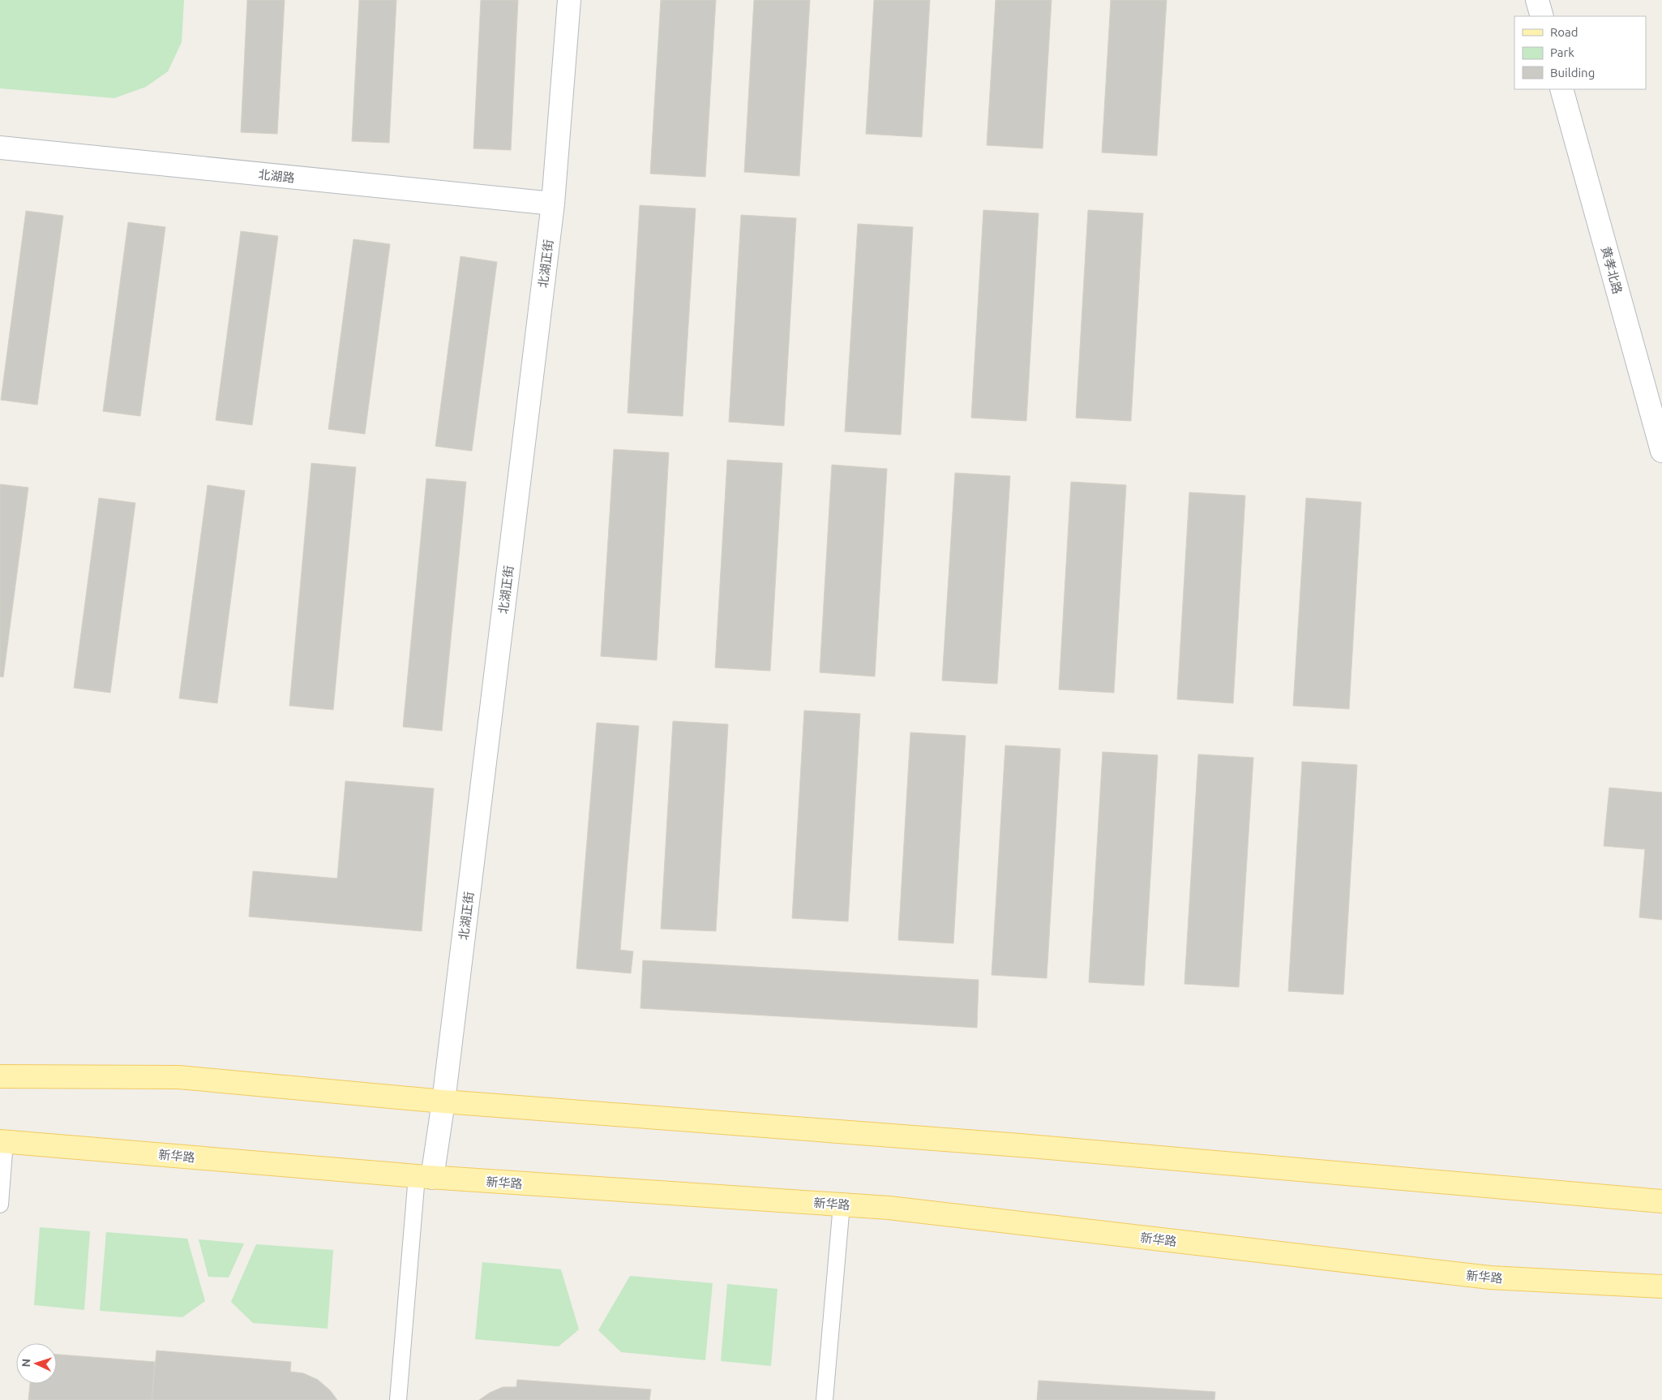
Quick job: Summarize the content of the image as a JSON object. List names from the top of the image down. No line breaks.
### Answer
{"streets":{"main road":["新华路"],"street":["北湖路","北湖正街","黄孝北路"]},"crossings":[["北湖路","北湖正街"],["北湖正街","新华路"]],"legend":["Road","Park","Building"],"north":"left"}
